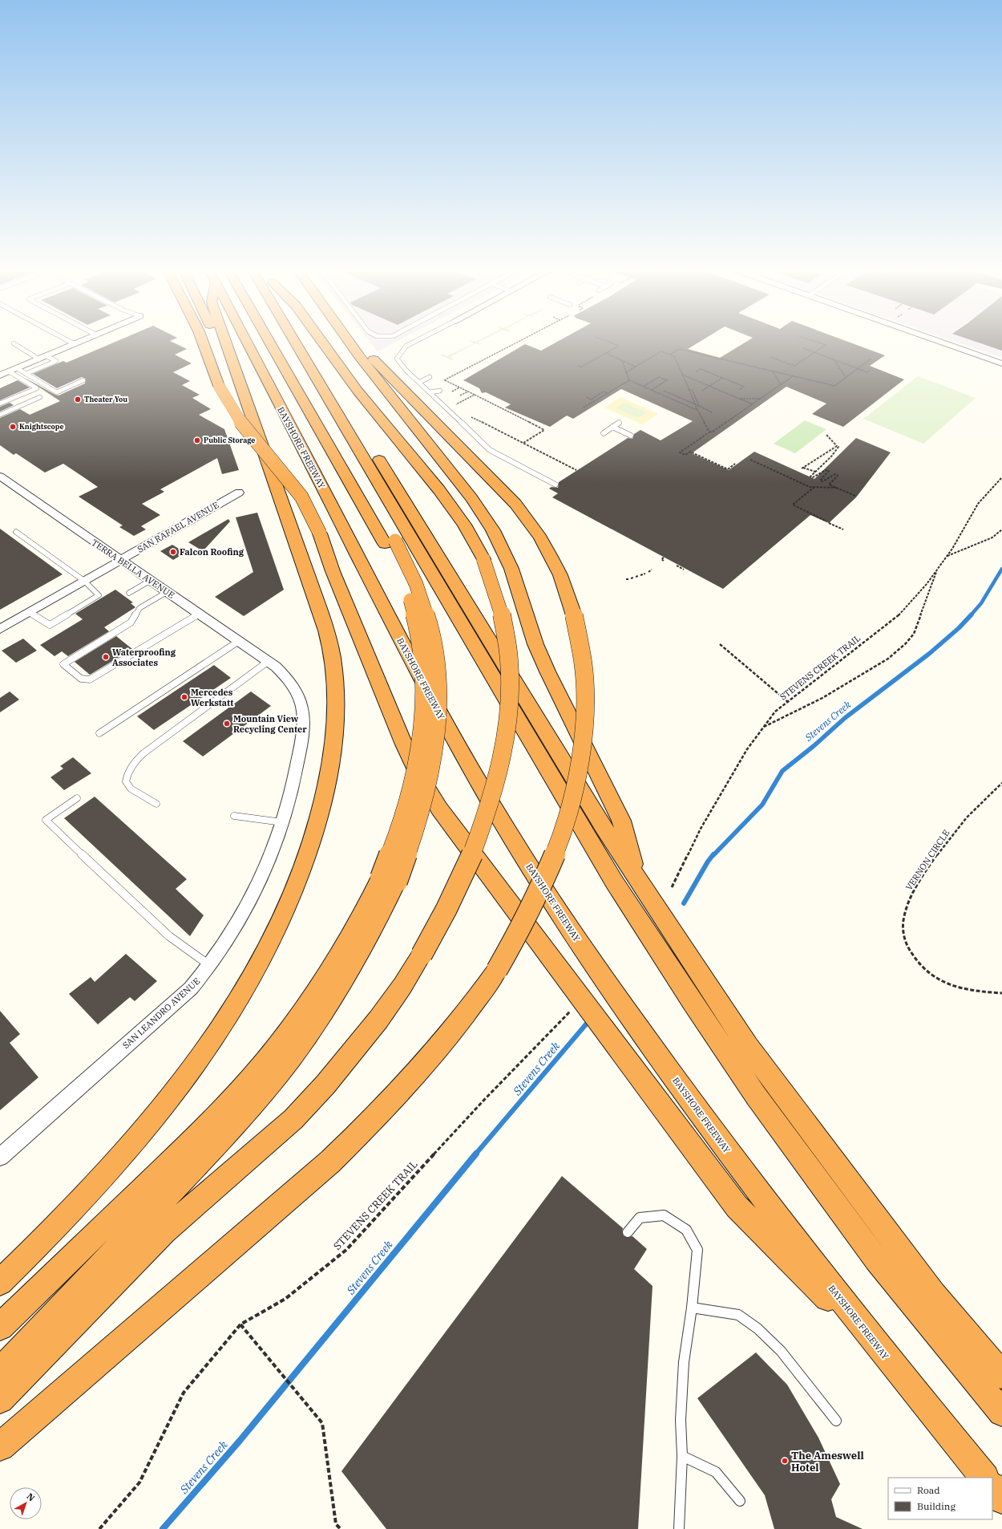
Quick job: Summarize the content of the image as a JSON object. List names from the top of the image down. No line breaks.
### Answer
{"streets":{"highway":["BAYSHORE FREEWAY"],"street":["SAN RAFAEL AVENUE","TERRA BELLA AVENUE","SAN LEANDRO AVENUE"],"path":["STEVENS CREEK TRAIL","VERNON CIRCLE"]},"crossings":[["SAN RAFAEL AVENUE","TERRA BELLA AVENUE"],["TERRA BELLA AVENUE","SAN LEANDRO AVENUE"]],"water":["Stevens Creek"],"places":["Theater You","Knightscope","Public Storage","Falcon Roofing","Waterproofing Associates","Mercedes Werkstatt","Mountain View Recycling Center","The Ameswell Hotel"],"legend":["Road","Building"],"north":"top right"}
